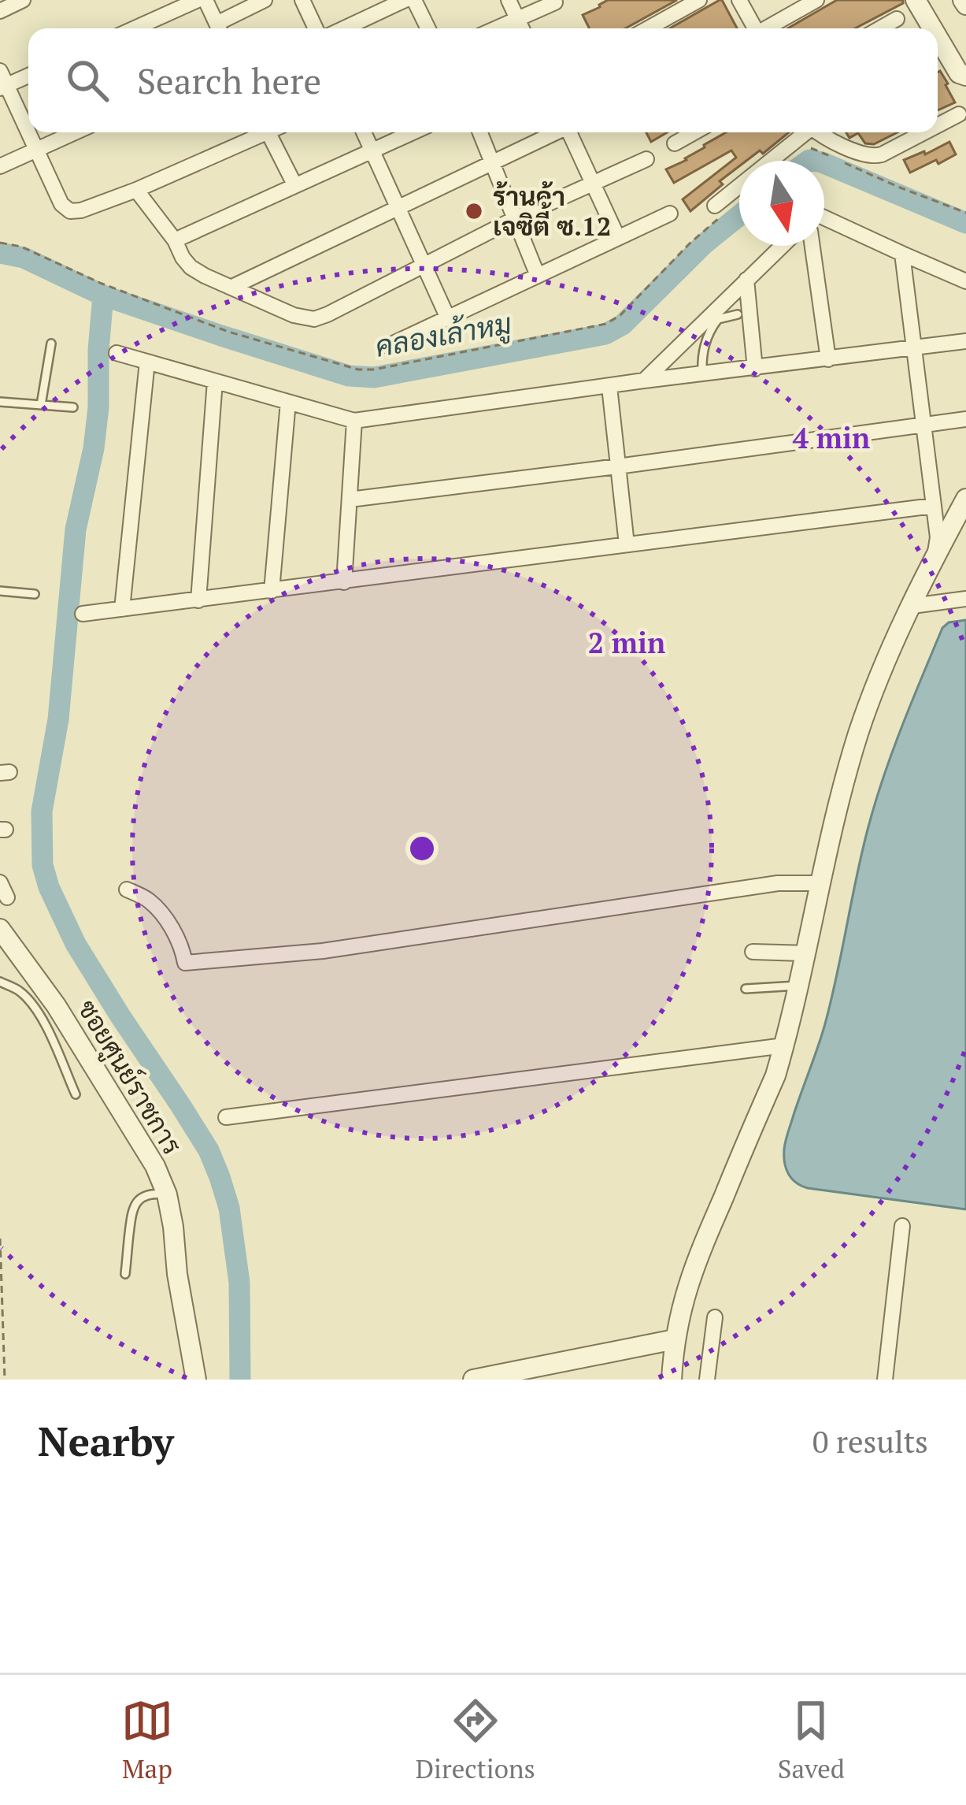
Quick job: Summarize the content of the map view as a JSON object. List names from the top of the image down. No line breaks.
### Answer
{"streets":{"street":["ซอยศูนย์ราชการ"]},"water":["คลองเล้าหมู"],"places":["ร้านค้า เจซิตี้ ซ.12"],"north":"bottom","page":{"search":"Search here","heading":["Nearby","0 results"],"nav":["Map","Directions","Saved"]},"rings":["4 min","2 min"]}
